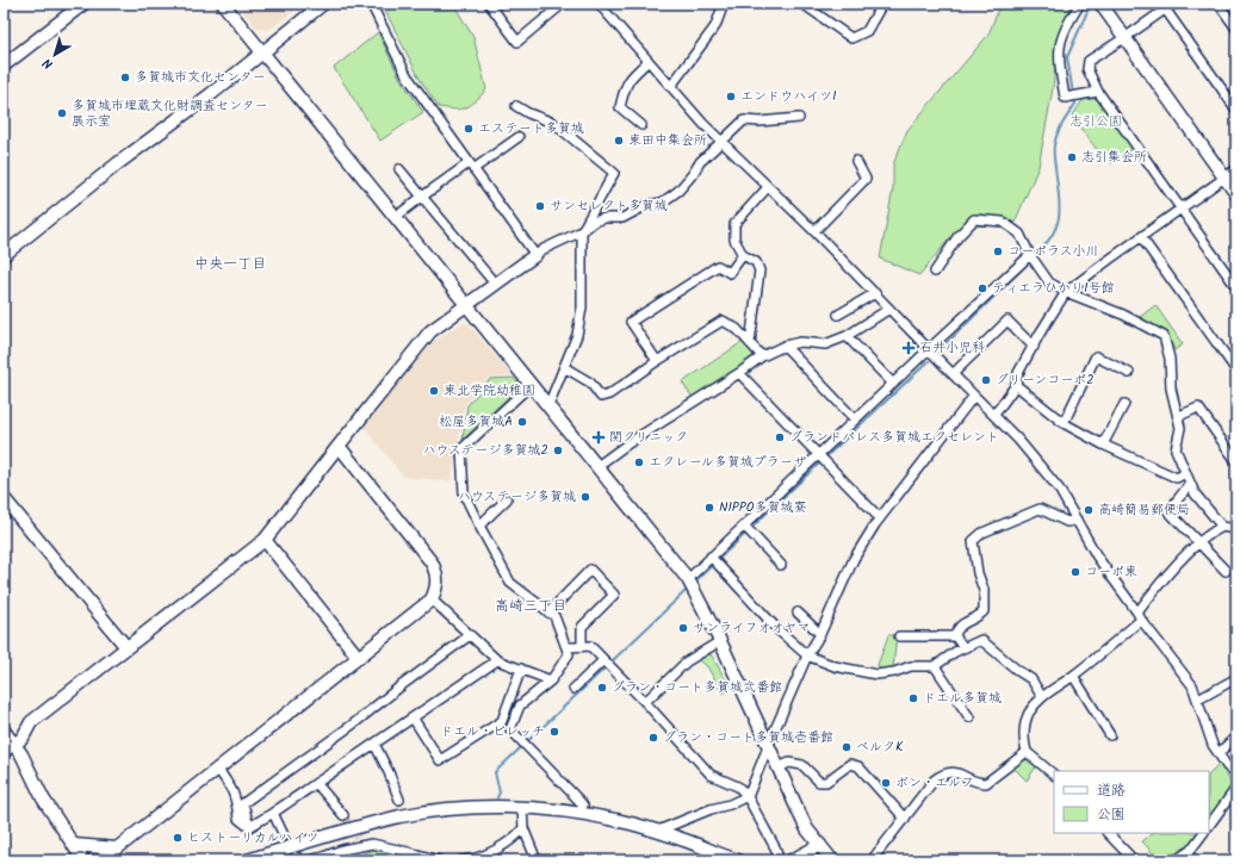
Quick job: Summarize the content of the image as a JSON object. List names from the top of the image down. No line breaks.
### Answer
{"districts":["中央一丁目","高崎三丁目"],"parks":["志引公園"],"places":{"other":["多賀城市文化センター","エンドウハイツ1","多賀城市埋蔵文化財調査センター 展示室","エステート多賀城","東田中集会所","志引集会所","サンセレクト多賀城","コーポラス小川","ティエラひかり1号館","グリーンコーポ2","東北学院幼稚園","松屋多賀城A","グランドパレス多賀城エクセレント","ハウステージ多賀城2","エクレール多賀城プラーザ","ハウステージ多賀城","NIPPO多賀城寮","高崎簡易郵便局","コーポ東","サンライフオオヤマ","グラン・コート多賀城弐番館","ドエル多賀城","ドエル・ビレッチ","グラン・コート多賀城壱番館","ベルクK","ボン・エルフ","ヒストーリカルハイツ"],"health":["石井小児科","関クリニック"]},"legend":["道路","公園"],"north":"bottom left"}
